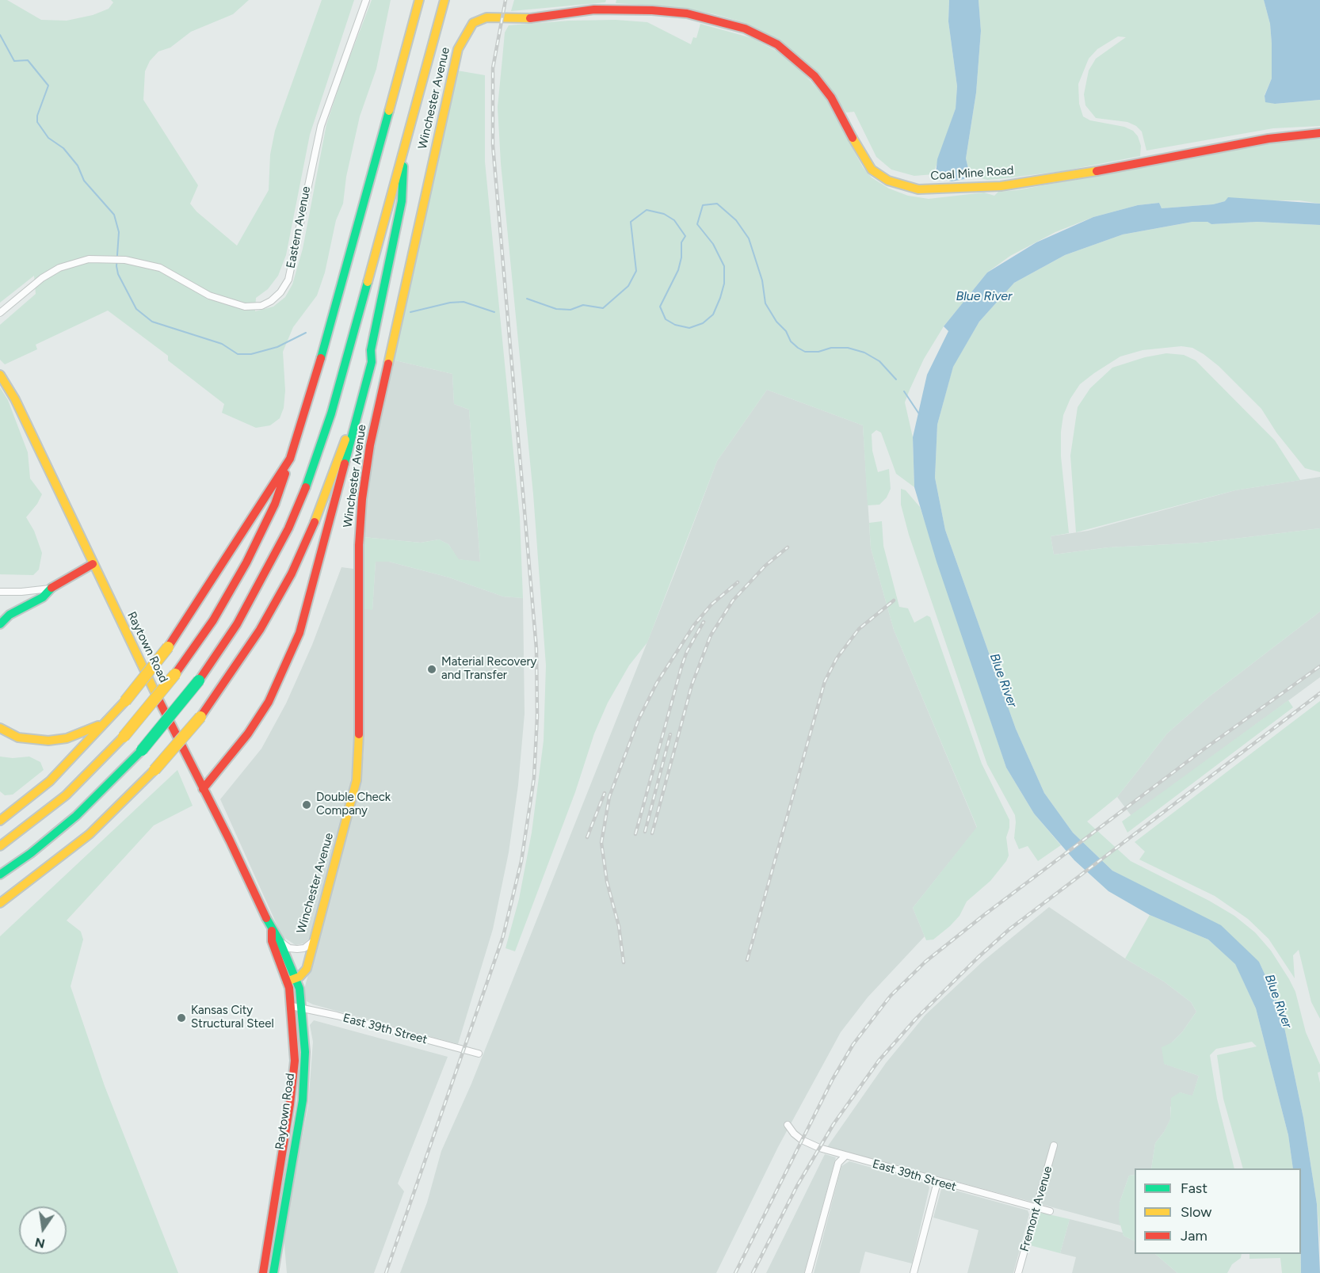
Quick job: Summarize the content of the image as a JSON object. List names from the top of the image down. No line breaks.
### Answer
{"streets":{"main road":["Winchester Avenue","Coal Mine Road","Raytown Road"],"street":["Eastern Avenue","East 39th Street","Fremont Avenue"]},"crossings":[["Winchester Avenue","Coal Mine Road"],["Winchester Avenue","Raytown Road"],["Raytown Road","East 39th Street"],["East 39th Street","Fremont Avenue"]],"water":["Blue River"],"places":["Material Recovery and Transfer","Double Check Company","Kansas City Structural Steel"],"legend":["Fast","Slow","Jam"],"north":"bottom"}
